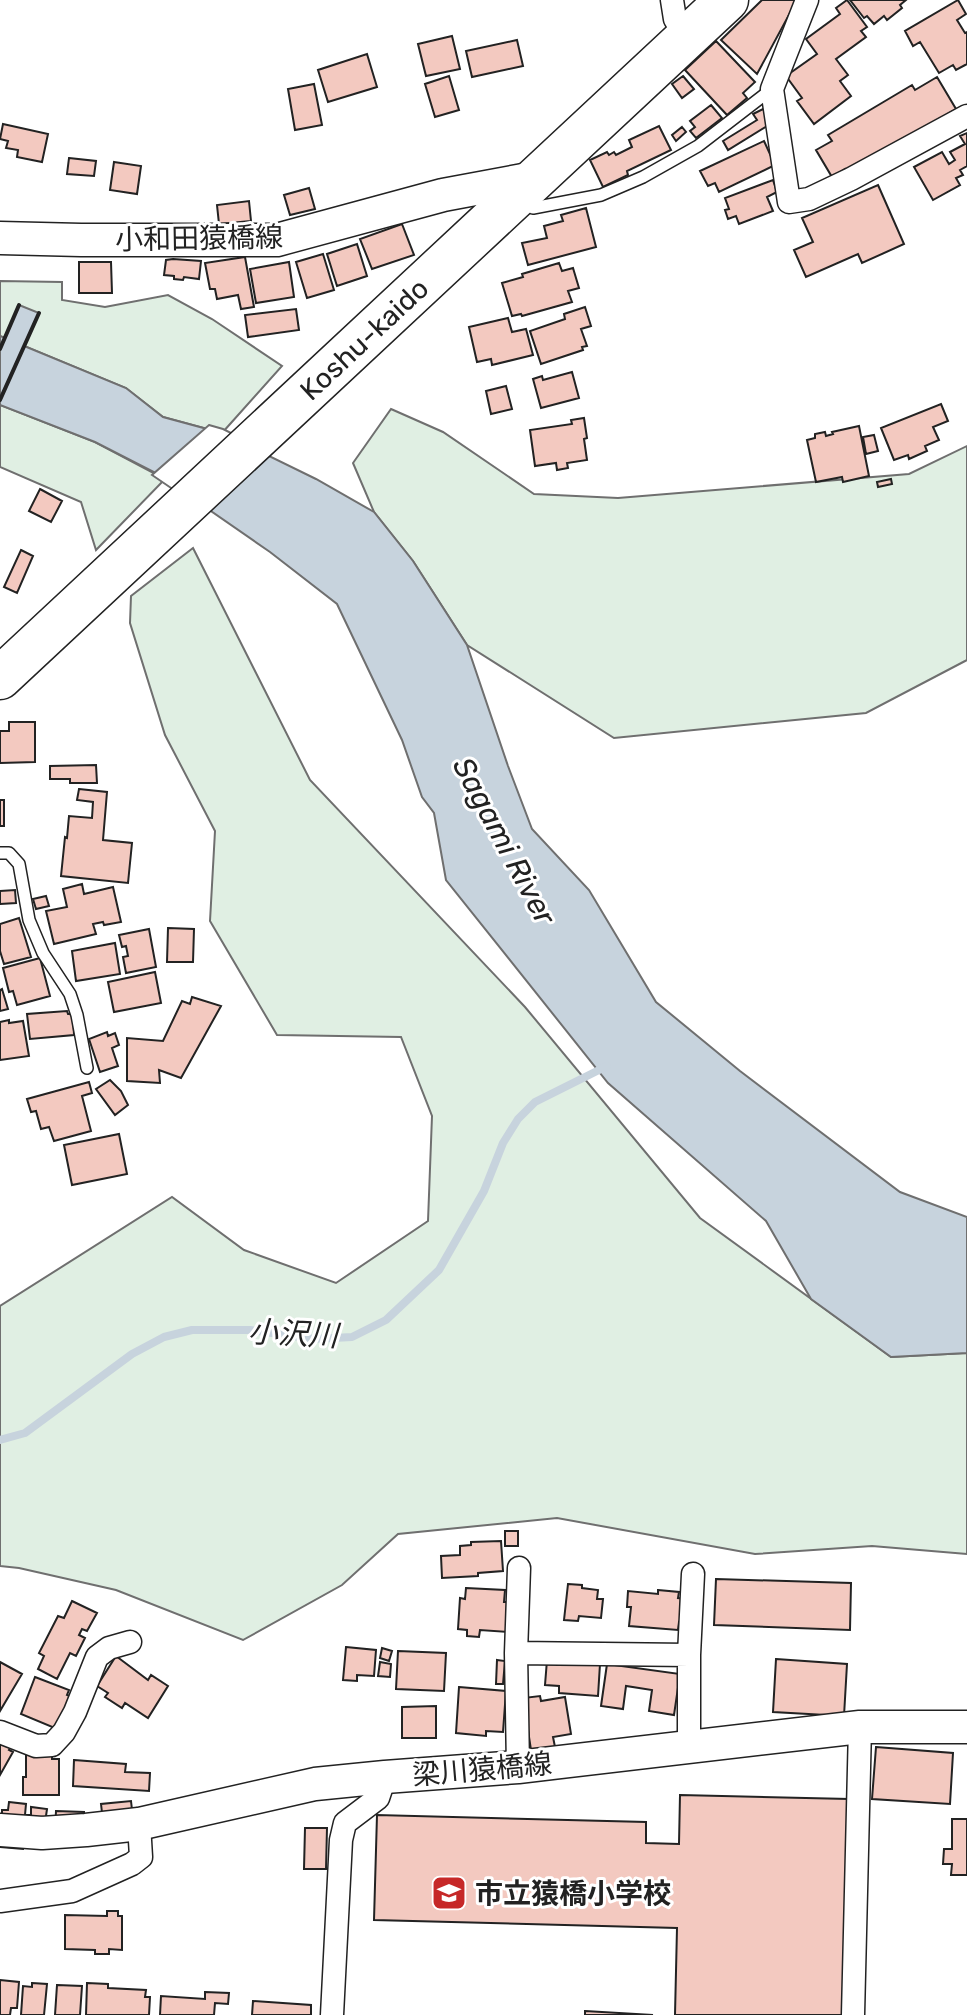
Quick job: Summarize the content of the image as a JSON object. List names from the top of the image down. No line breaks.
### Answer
{"streets":{"highway":["Koshu-kaido"],"main road":["小和田猿橋線","梁川猿橋線"]},"crossings":[["小和田猿橋線","Koshu-kaido"]],"water":["Sagami River","小沢川"],"places":{"school or university":["市立猿橋小学校"]}}
